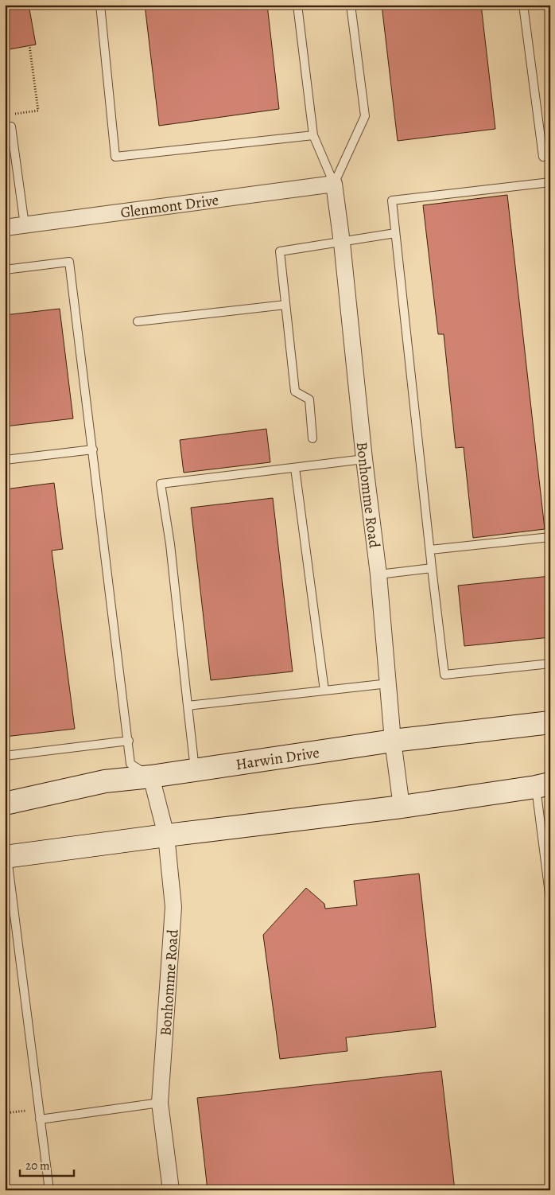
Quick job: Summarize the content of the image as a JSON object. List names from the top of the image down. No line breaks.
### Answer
{"streets":{"main road":["Harwin Drive"],"street":["Glenmont Drive","Bonhomme Road"]},"crossings":[["Glenmont Drive","Bonhomme Road"],["Bonhomme Road","Harwin Drive"]],"scale_bar":"20 m"}
